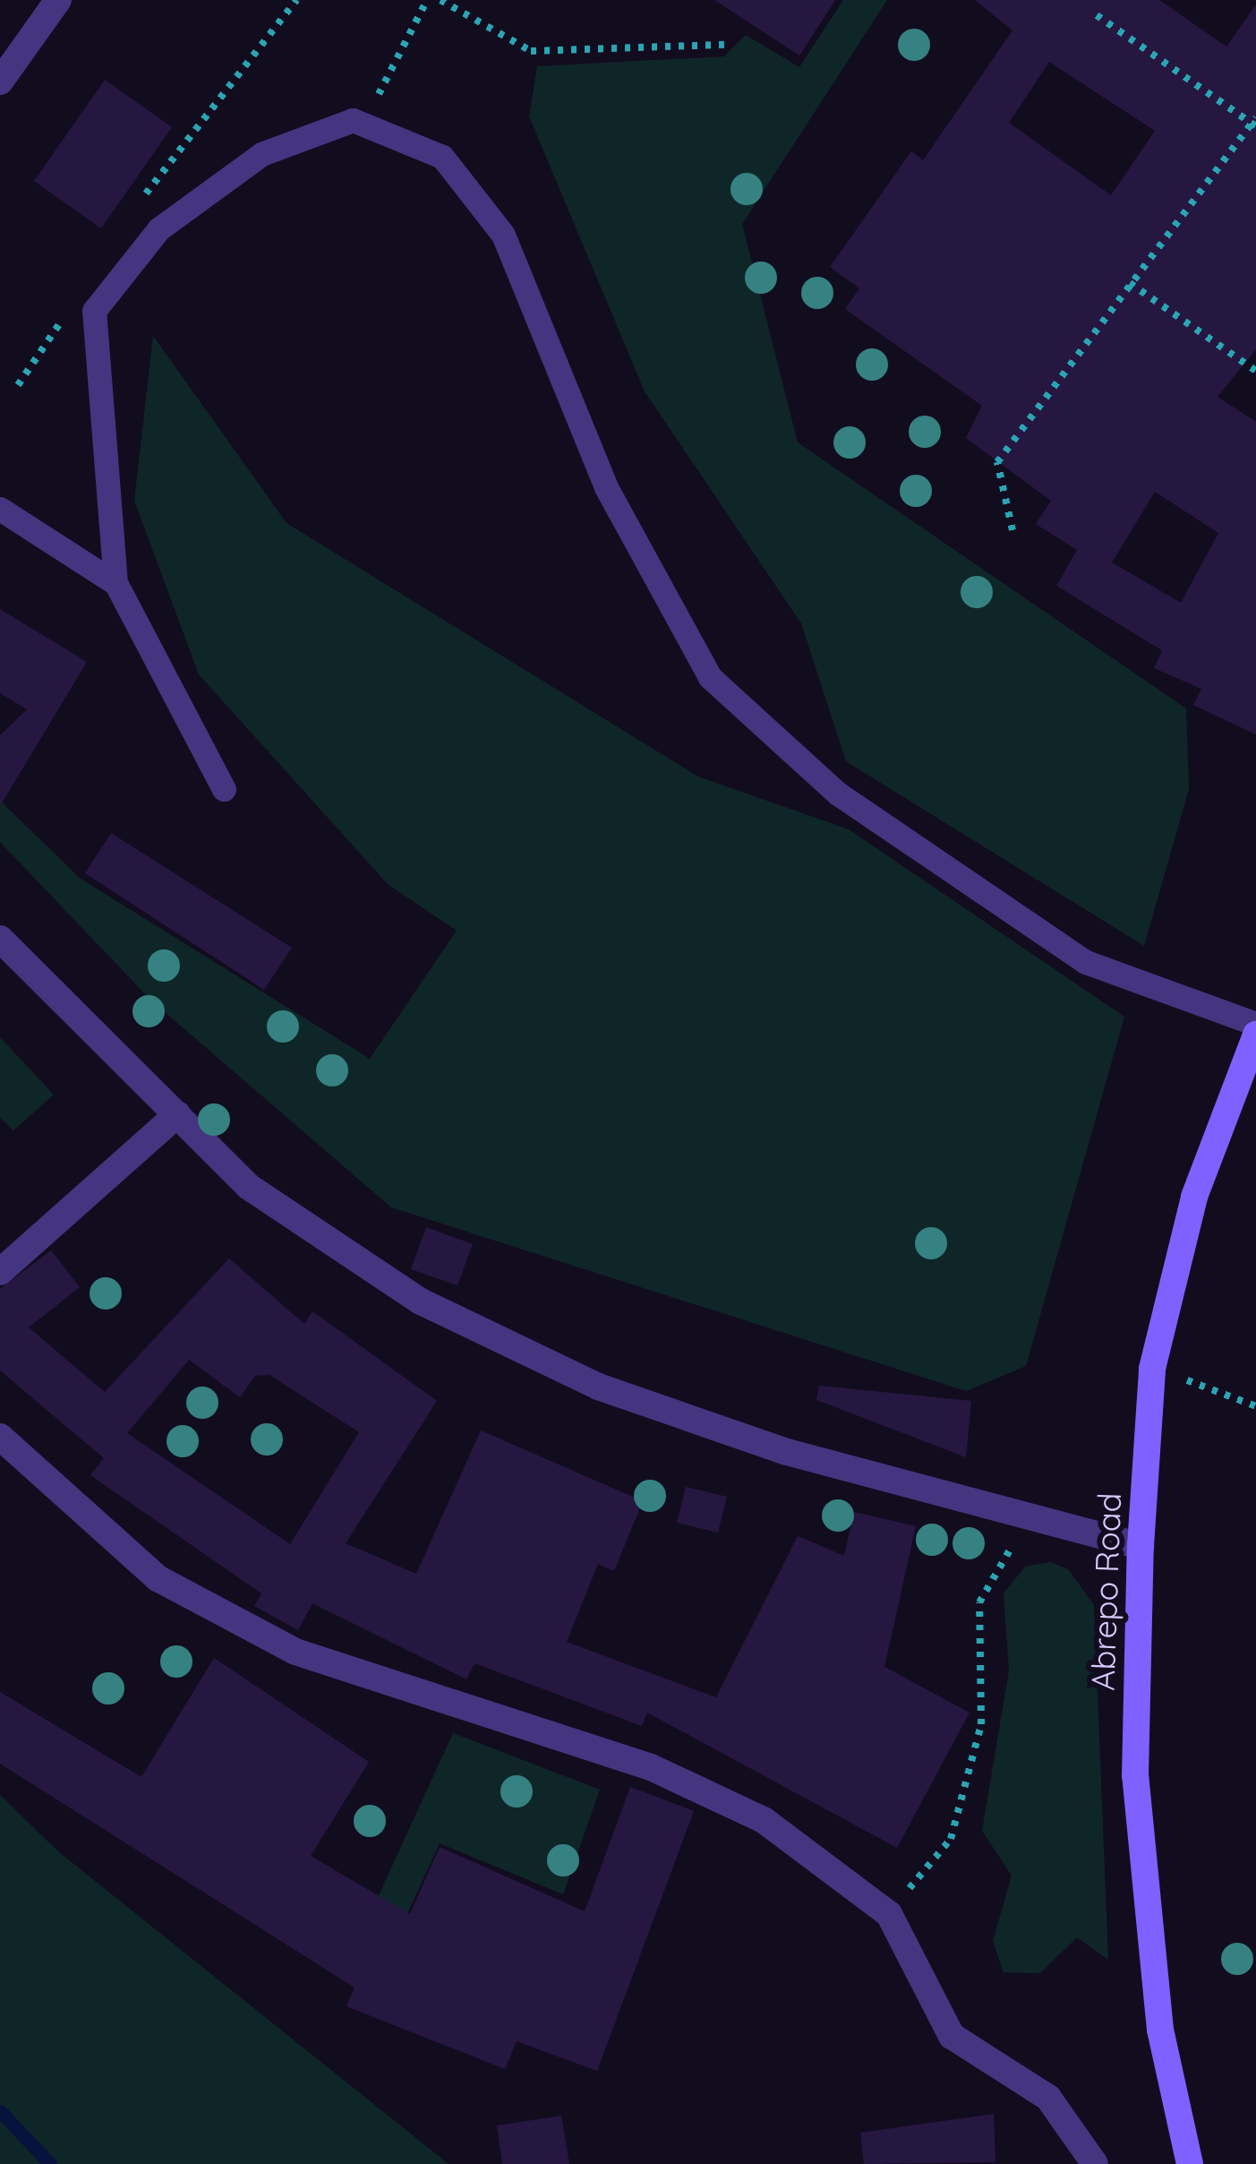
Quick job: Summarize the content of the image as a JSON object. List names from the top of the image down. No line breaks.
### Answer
{"streets":{"main road":["Abrepo Road"]}}
